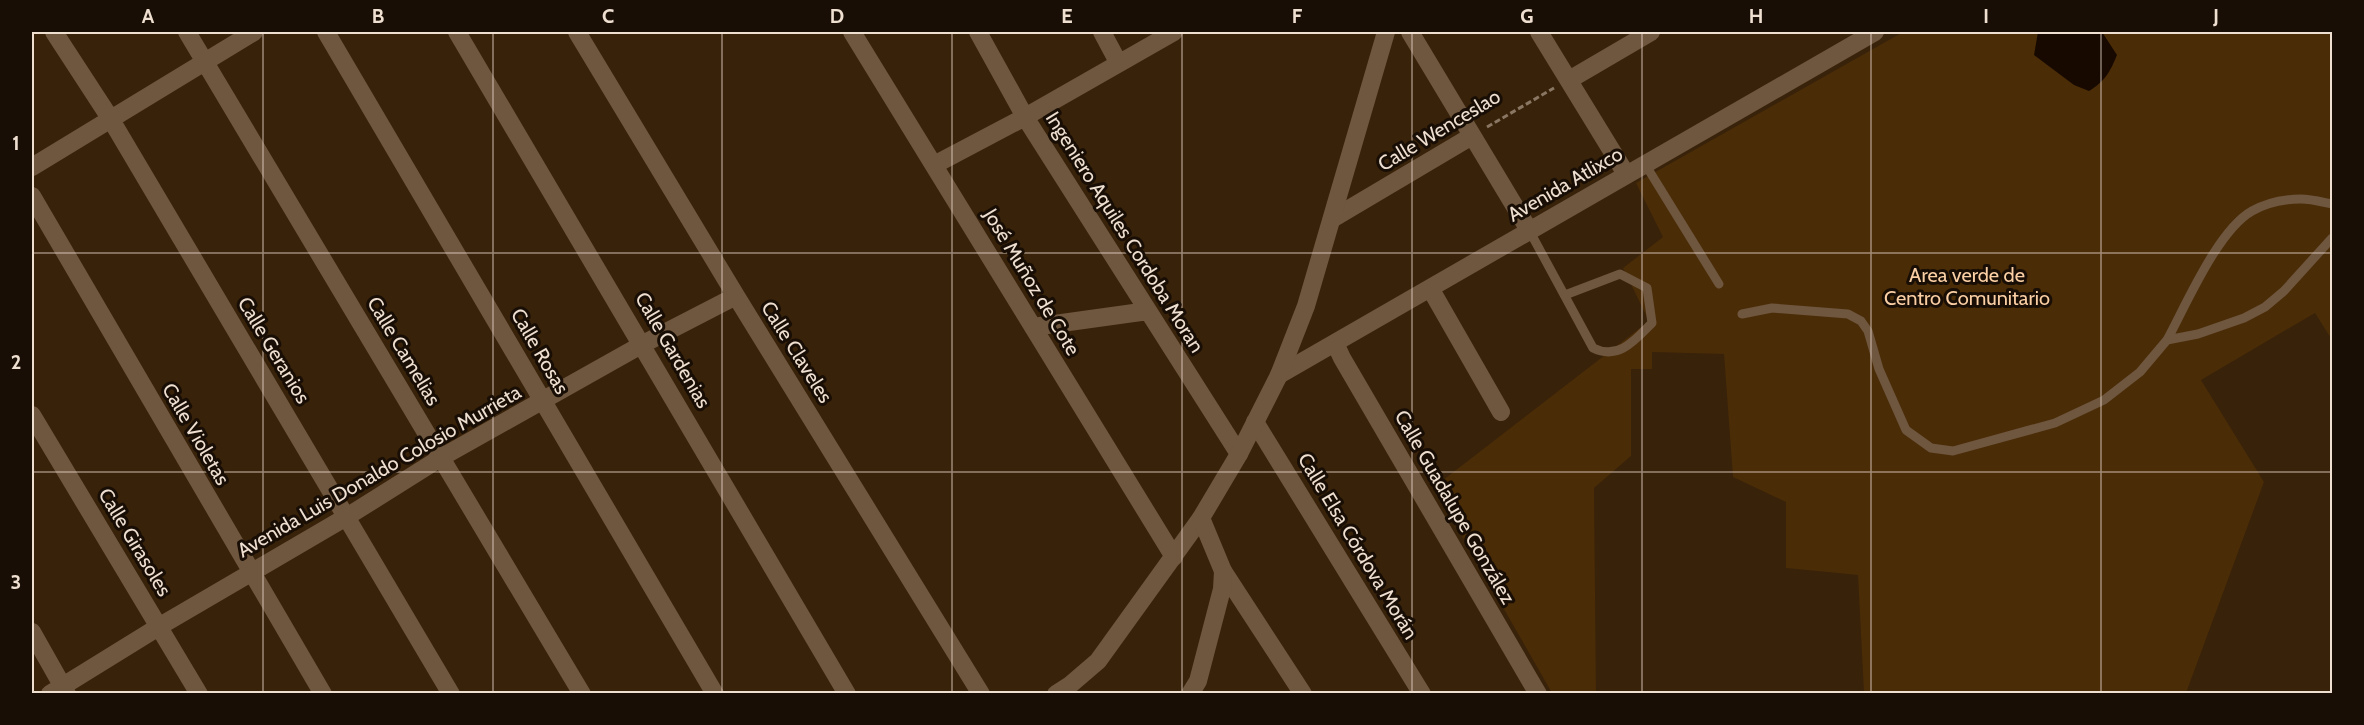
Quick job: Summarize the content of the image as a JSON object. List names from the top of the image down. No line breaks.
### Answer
{"streets":{"street":["Calle Wenceslao","Avenida Atlixco","Ingeniero Aquiles Cordoba Moran","José Muñoz de Cote","Calle Geranios","Calle Gardenias","Calle Camelias","Calle Rosas","Calle Claveles","Calle Violetas","Avenida Luis Donaldo Colosio Murrieta","Calle Guadalupe González","Calle Girasoles","Calle Elsa Córdova Morán"]},"crossings":[["Avenida Atlixco","Calle Guadalupe González"],["Calle Geranios","Avenida Luis Donaldo Colosio Murrieta"],["Calle Gardenias","Avenida Luis Donaldo Colosio Murrieta"],["Calle Camelias","Avenida Luis Donaldo Colosio Murrieta"],["Calle Rosas","Avenida Luis Donaldo Colosio Murrieta"],["Calle Claveles","Avenida Luis Donaldo Colosio Murrieta"],["Calle Violetas","Avenida Luis Donaldo Colosio Murrieta"],["Avenida Luis Donaldo Colosio Murrieta","Calle Girasoles"]],"parks":["Area verde de Centro Comunitario"],"grid":{"columns":["A","B","C","D","E","F","G","H","I","J"],"rows":["1","2","3"]}}
